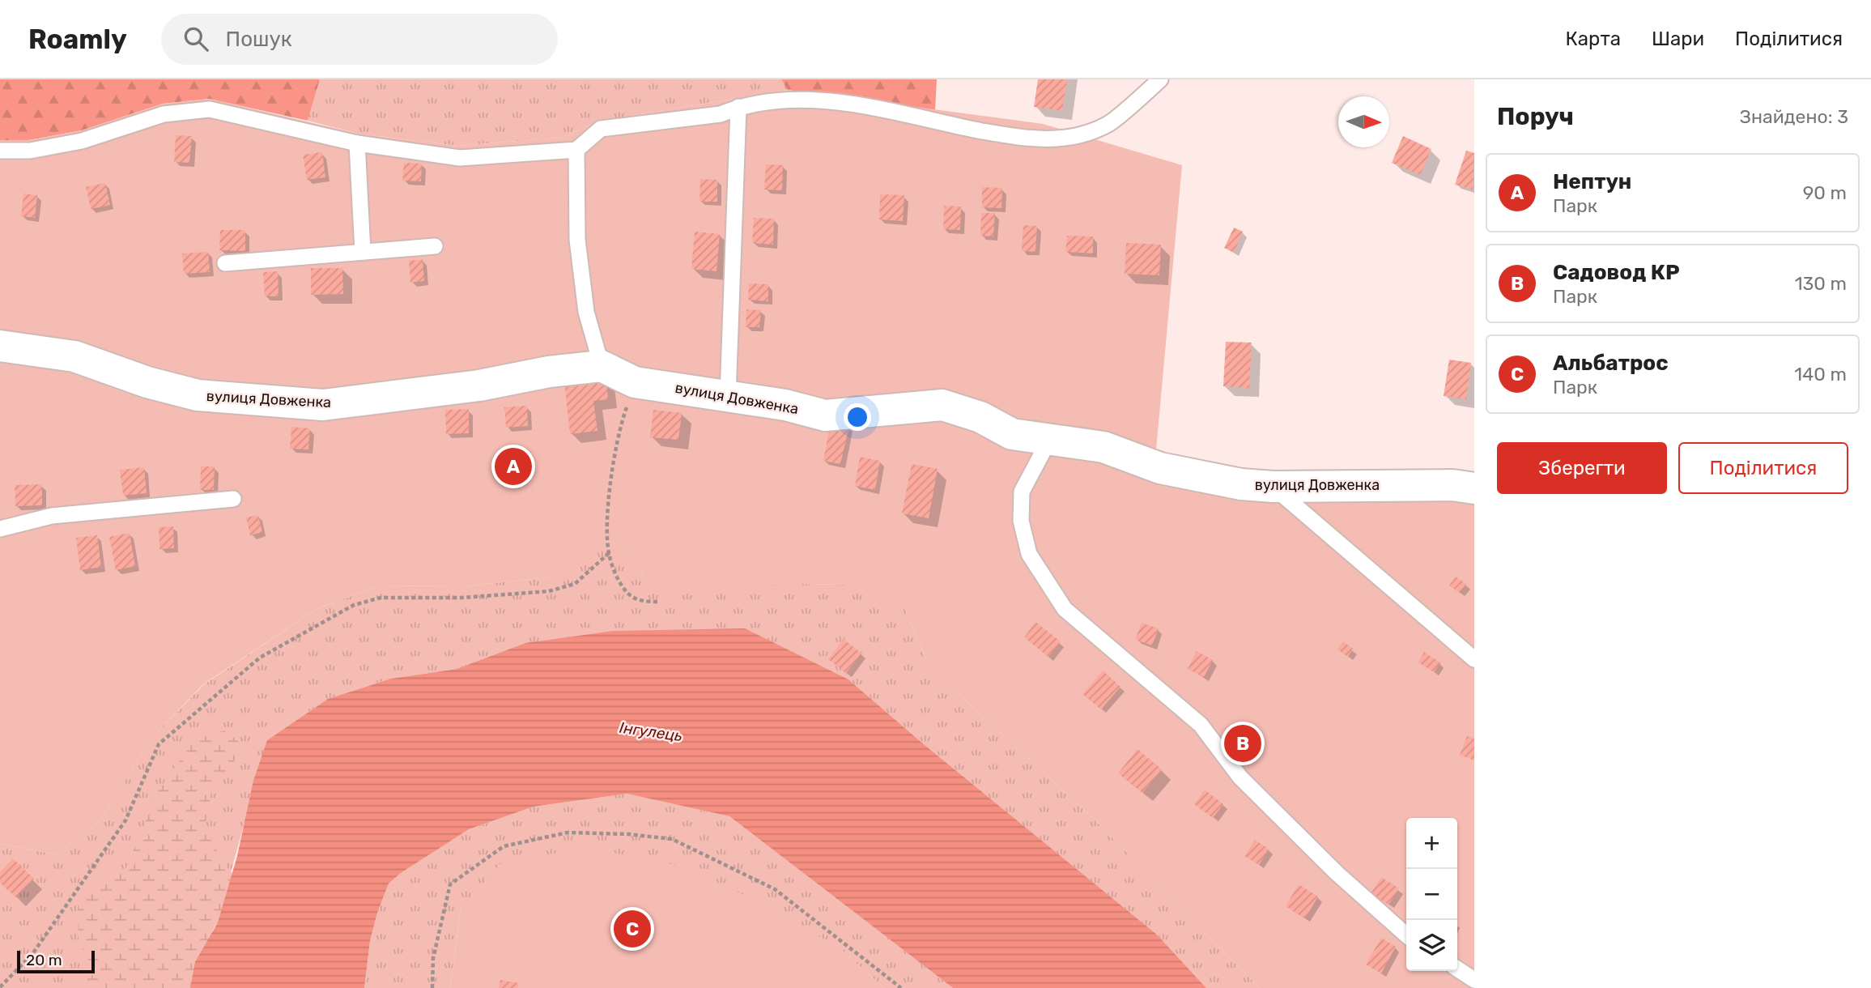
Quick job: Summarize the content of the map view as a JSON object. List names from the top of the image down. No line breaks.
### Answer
{"streets":{"street":["вулиця Довженка"]},"water":["Інгулець"],"scale_bar":"20 m","north":"right","page":{"header":"Roamly","search":"Пошук","nav":["Карта","Шари","Поділитися"],"heading":["Поруч","Знайдено: 3"],"list":[{"mark":"A","name":"Нептун","note":"Парк","value":"90 m"},{"mark":"B","name":"Садовод КР","note":"Парк","value":"130 m"},{"mark":"C","name":"Альбатрос","note":"Парк","value":"140 m"}],"buttons":["Зберегти","Поділитися"],"pins":["A","B","C"],"map_buttons":["+","−"],"scale":"20 m"}}
